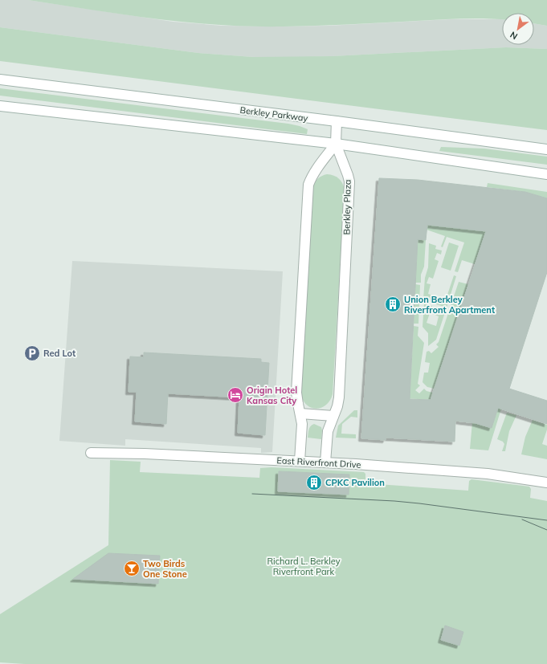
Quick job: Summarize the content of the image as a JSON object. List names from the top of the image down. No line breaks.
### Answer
{"streets":{"street":["Berkley Parkway","Berkley Plaza","East Riverfront Drive"]},"crossings":[["Berkley Plaza","East Riverfront Drive"]],"parks":["Richard L. Berkley Riverfront Park"],"places":{"building":["Union Berkley Riverfront Apartment","CPKC Pavilion"],"parking":["Red Lot"],"hotel":["Origin Hotel Kansas City"],"bar":["Two Birds One Stone"]},"north":"bottom left"}
